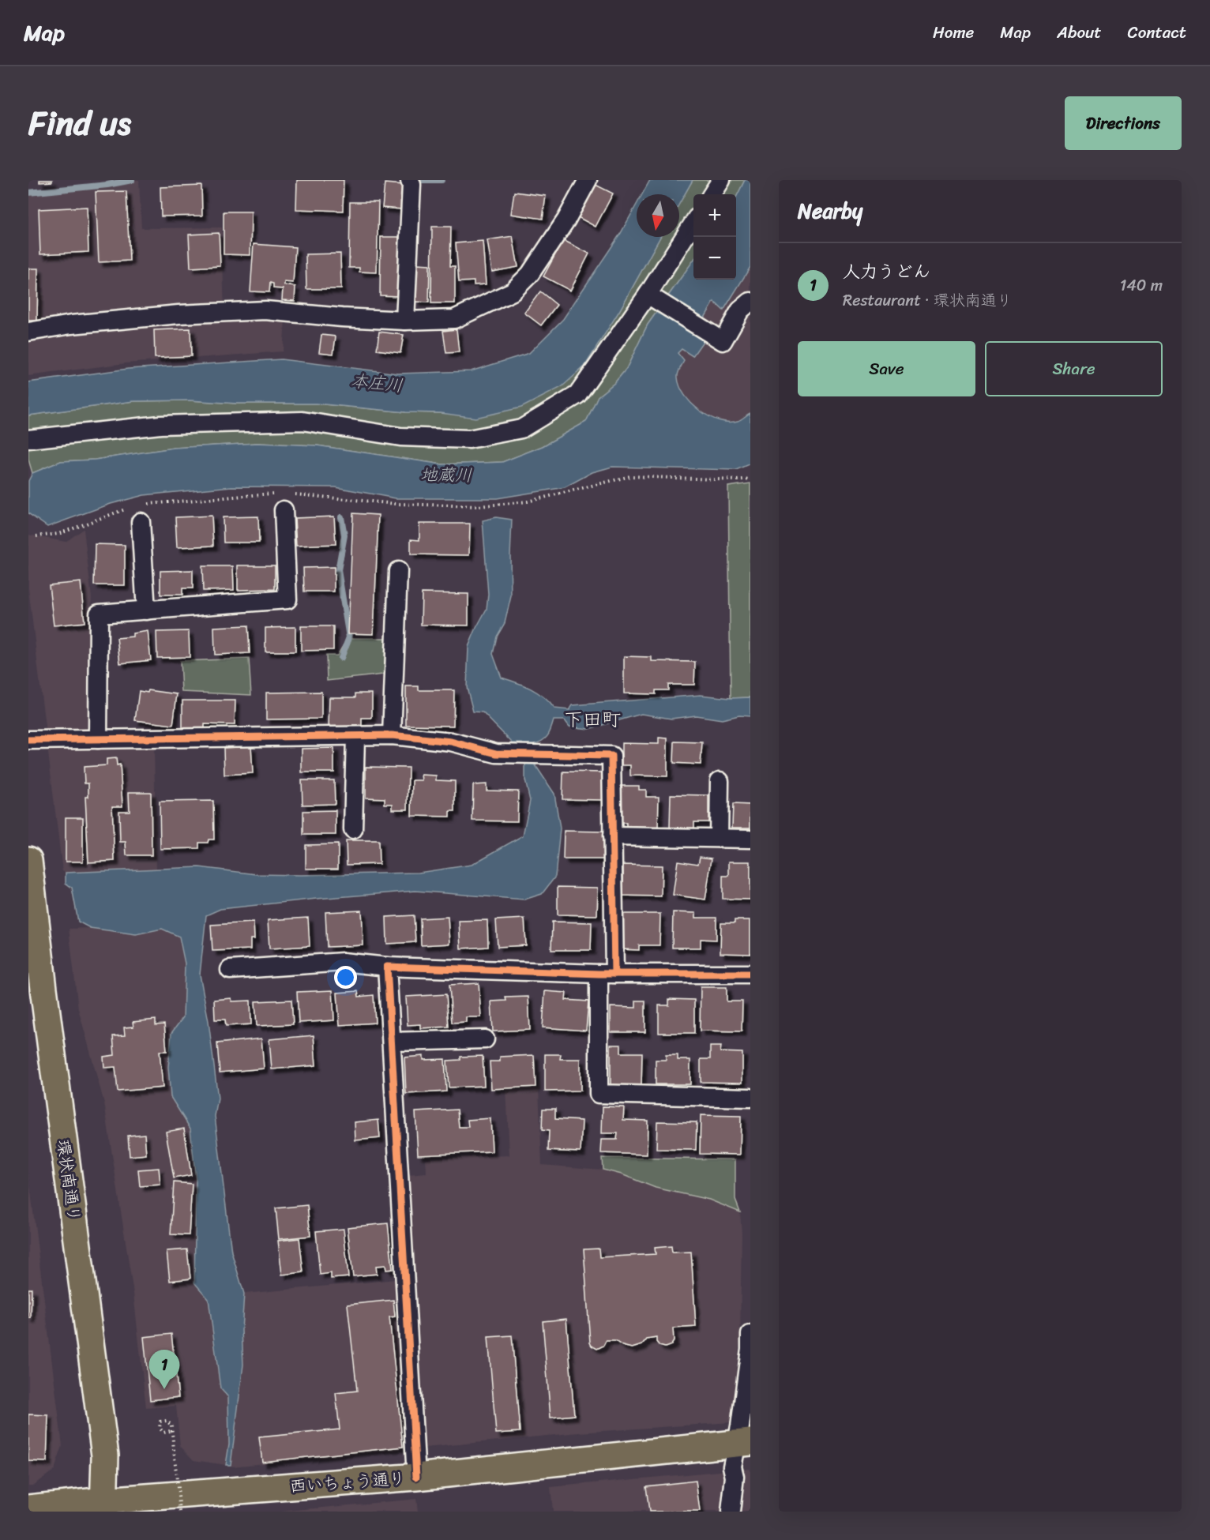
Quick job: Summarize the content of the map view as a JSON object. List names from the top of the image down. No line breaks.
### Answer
{"streets":{"highway":["環状南通り","西いちょう通り"]},"crossings":[["環状南通り","西いちょう通り"]],"districts":["下田町"],"water":["本庄川","地蔵川"],"north":"bottom","page":{"header":"Map","nav":["Home","Map","About","Contact"],"title":"Find us","buttons":["Directions",["Save","Share"]],"heading":"Nearby","map_buttons":["+","−"],"list":[{"mark":"1","name":"人力うどん","note":"Restaurant · 環状南通り","value":"140 m"}],"pins":"1"}}
